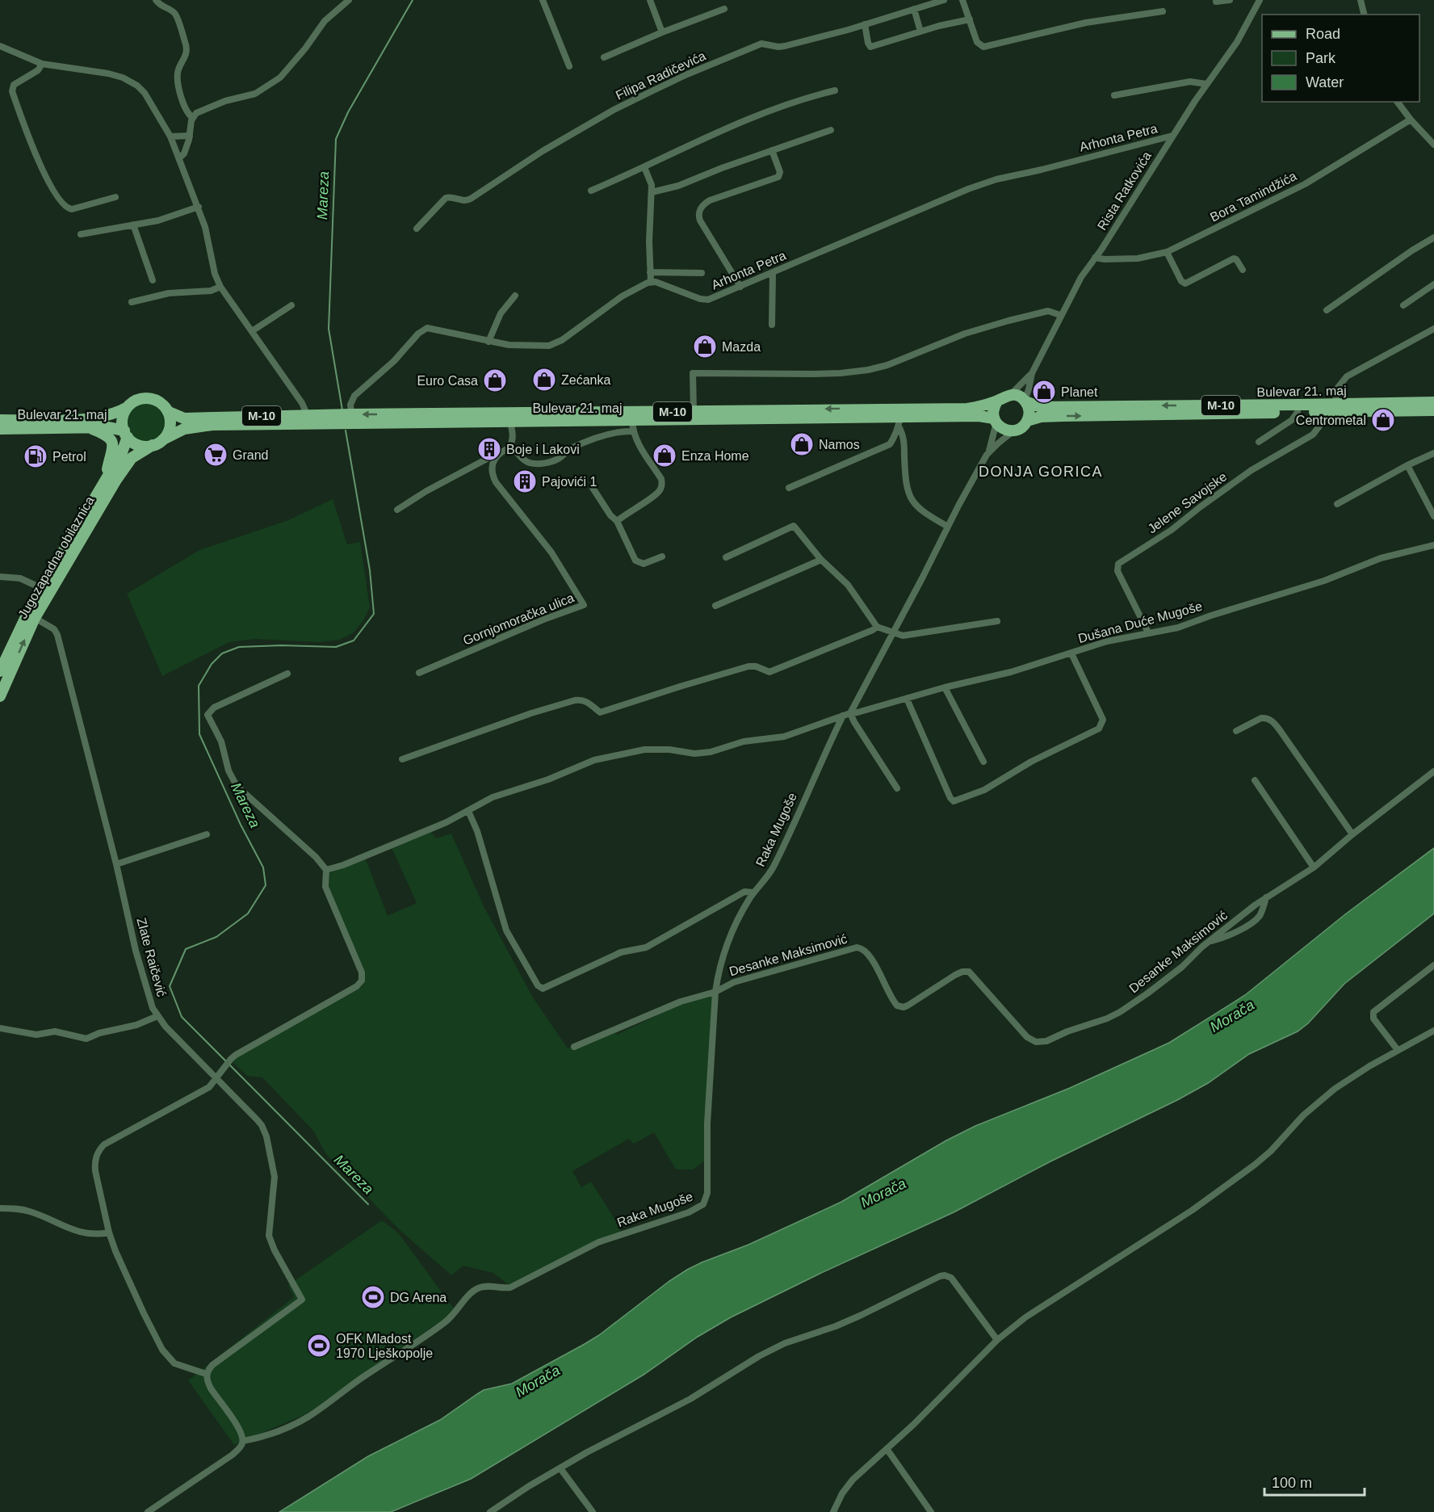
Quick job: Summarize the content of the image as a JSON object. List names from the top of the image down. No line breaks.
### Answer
{"streets":{"main road":["Bulevar 21. maj","M-10","Jugozapadna obilaznica"],"street":["Filipa Radičevića","Arhonta Petra","Rista Ratkovića","Bora Tamindžića","Jelene Savojske","Gornjomoračka ulica","Dušana Duće Mugoše","Raka Mugoše","Desanke Maksimović","Zlate Raičević"]},"crossings":[["Arhonta Petra","Rista Ratkovića"],["Rista Ratkovića","Bora Tamindžića"],["Rista Ratkovića","Bulevar 21. maj"],["Rista Ratkovića","Raka Mugoše"],["Bulevar 21. maj","M-10"],["Bulevar 21. maj","Jelene Savojske"],["Bulevar 21. maj","Jugozapadna obilaznica"],["Bulevar 21. maj","Raka Mugoše"],["M-10","Jugozapadna obilaznica"],["Jelene Savojske","Dušana Duće Mugoše"],["Jugozapadna obilaznica","Zlate Raičević"],["Dušana Duće Mugoše","Raka Mugoše"],["Raka Mugoše","Desanke Maksimović"]],"districts":["DONJA GORICA"],"water":["Mareza","Morača"],"places":{"shop":["Mazda","Zećanka","Euro Casa","Planet","Centrometal","Namos","Enza Home"],"building":["Boje i Lakovi","Pajovići 1"],"supermarket":["Grand"],"fuel station":["Petrol"],"sports":["DG Arena","OFK Mladost 1970 Lješkopolje"]},"legend":["Road","Park","Water"],"scale_bar":"100 m"}
